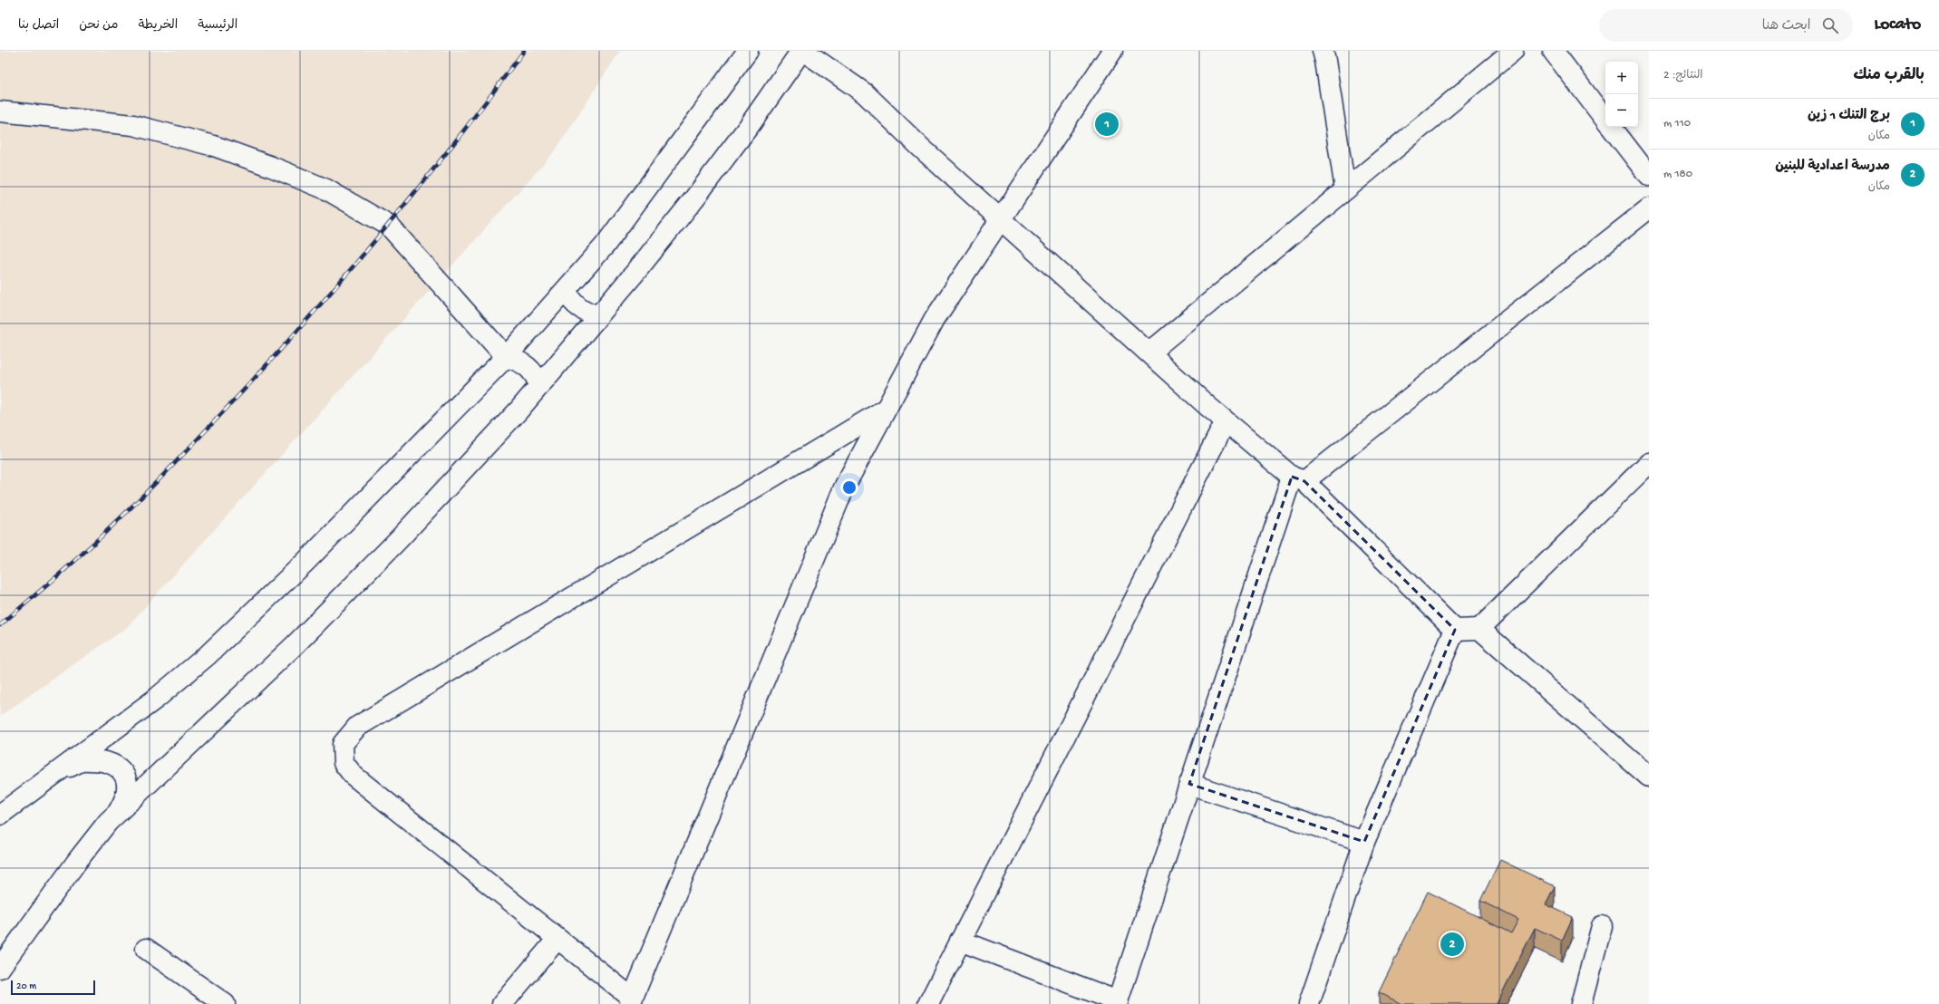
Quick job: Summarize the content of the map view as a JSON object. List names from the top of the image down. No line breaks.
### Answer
{"scale_bar":"20 m","page":{"header":"Locato","search":"ابحث هنا","nav":["الرئيسية","الخريطة","من نحن","اتصل بنا"],"heading":["بالقرب منك","النتائج: 2"],"map_buttons":["+","−"],"list":[{"mark":"1","name":"برج التنك 1 زين","note":"مكان","value":"110 m"},{"mark":"2","name":"مدرسة اعدادية للبنين","note":"مكان","value":"180 m"}],"pins":["1","2"],"scale":"20 m"}}
